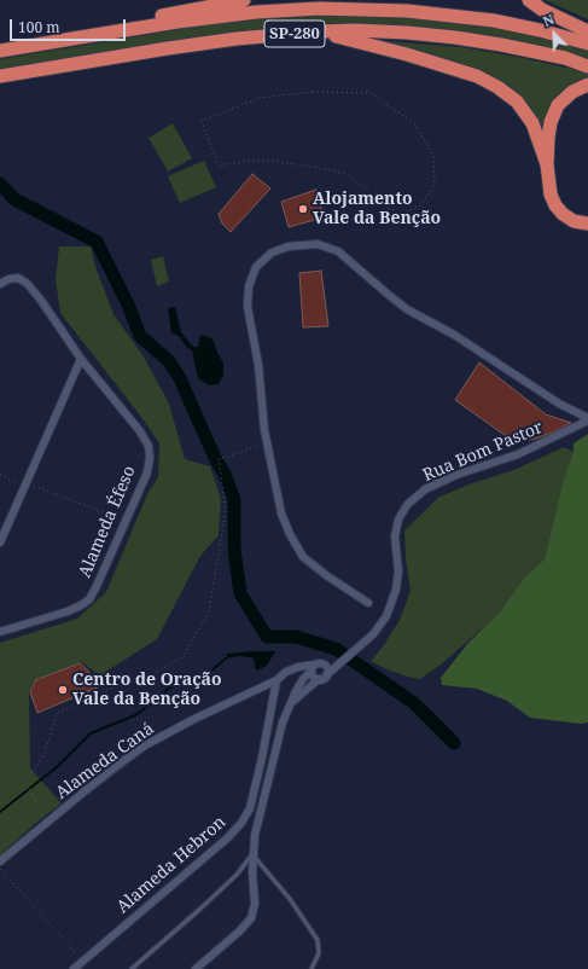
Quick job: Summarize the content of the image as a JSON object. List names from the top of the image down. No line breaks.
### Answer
{"streets":{"highway":["SP-280"],"street":["Rua Bom Pastor","Alameda Éfeso","Alameda Caná","Alameda Hebron"]},"crossings":[["Alameda Caná","Alameda Hebron"]],"places":["Alojamento Vale da Benção","Centro de Oração Vale da Benção"],"scale_bar":"100 m","north":"top left"}
